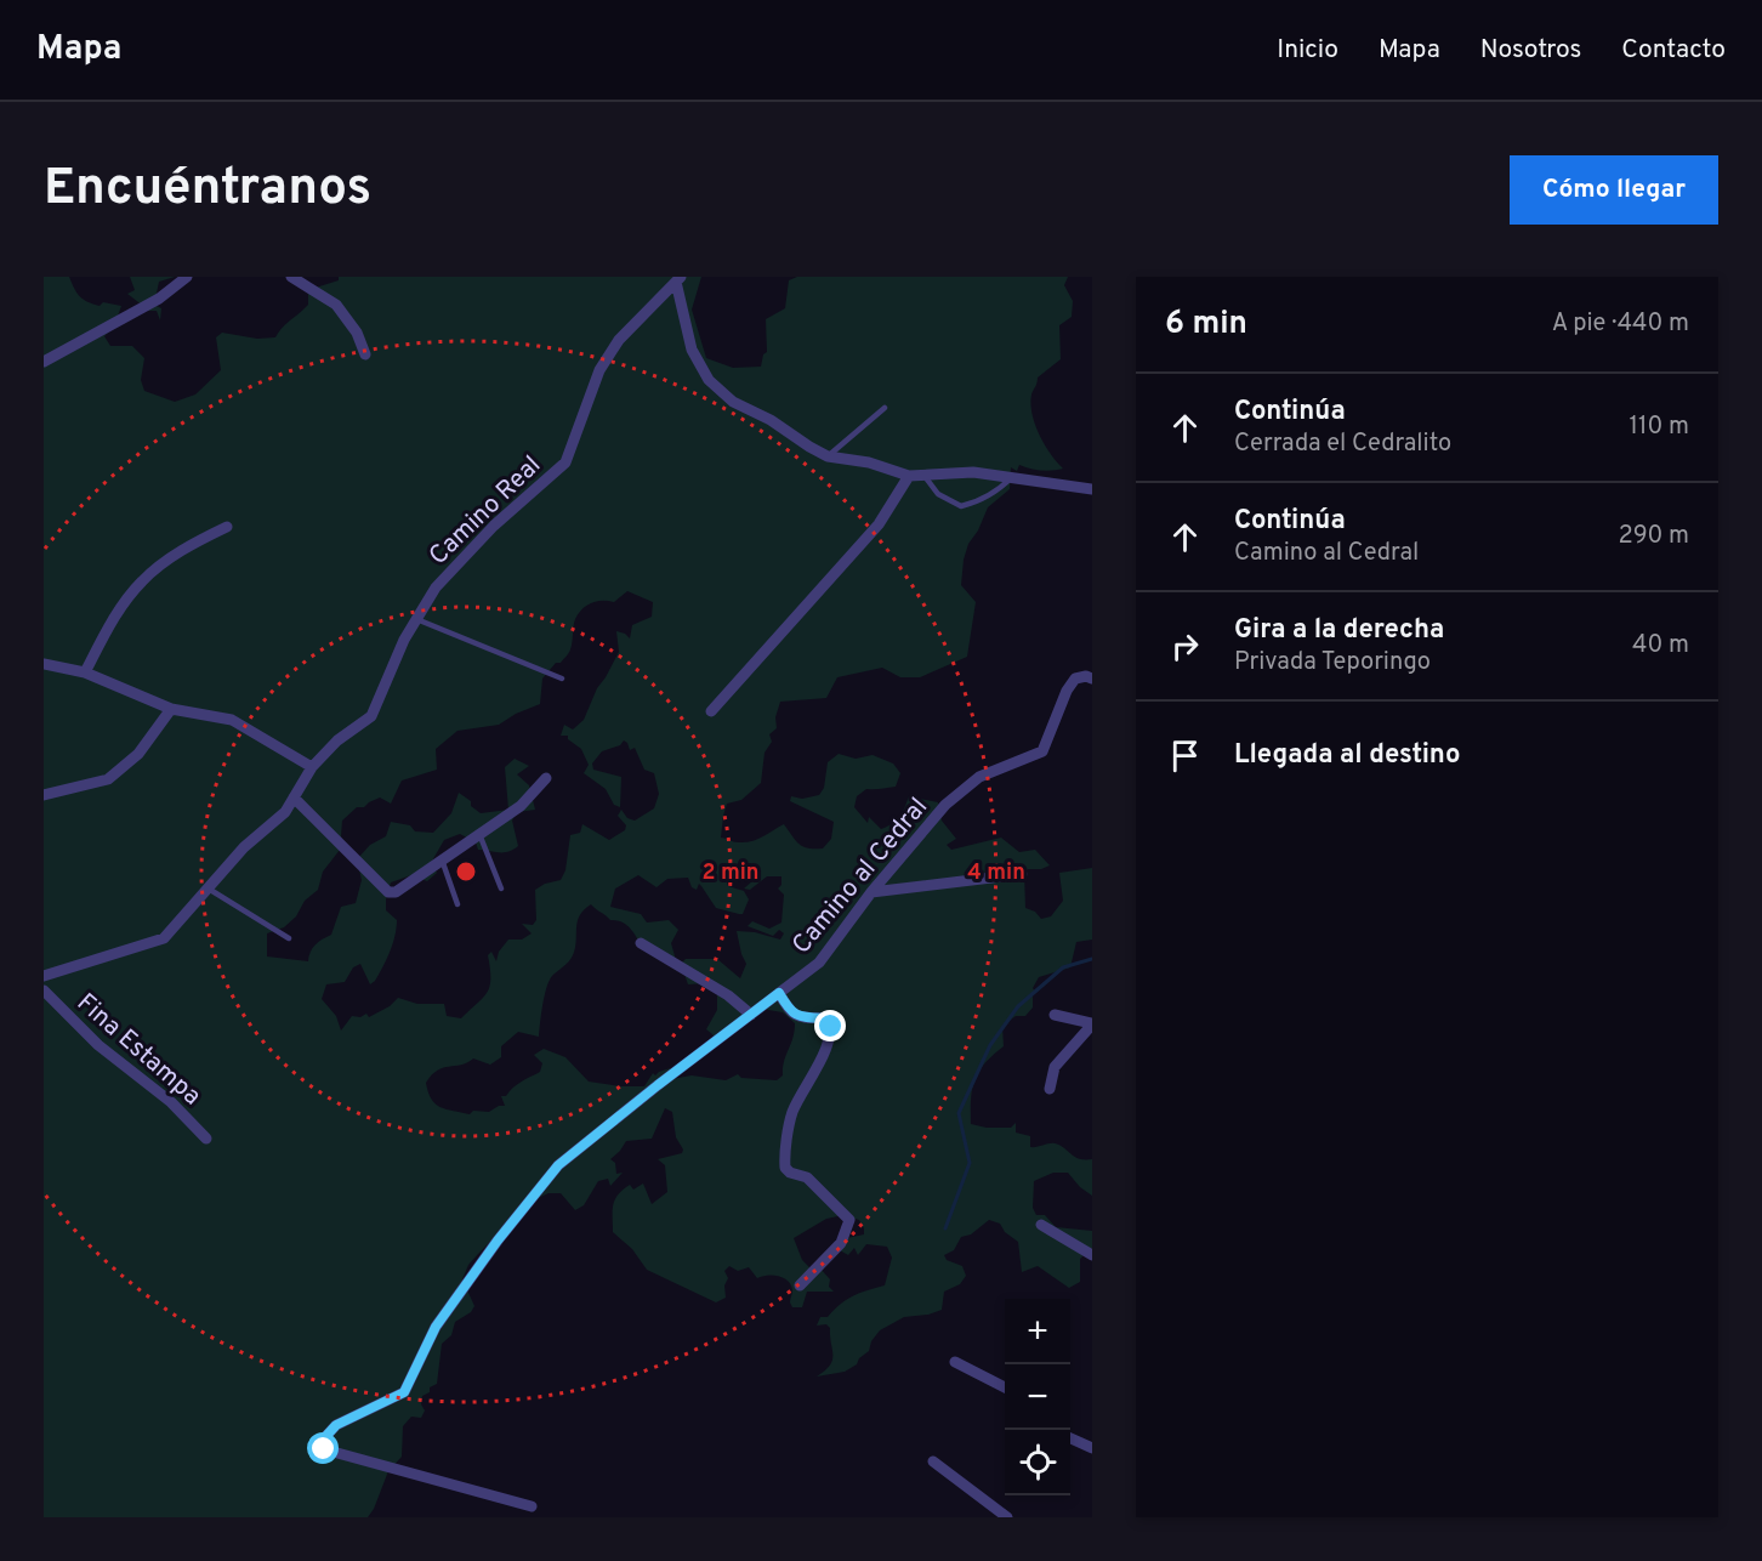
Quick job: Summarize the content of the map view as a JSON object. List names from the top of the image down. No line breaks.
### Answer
{"streets":{"street":["Camino Real","Camino al Cedral","Fina Estampa"]},"page":{"header":"Mapa","nav":["Inicio","Mapa","Nosotros","Contacto"],"buttons":"Cómo llegar","title":"Encuéntranos","heading":["6 min","A pie · 440 m"],"list":[["Continúa","Cerrada el Cedralito","110 m"],["Continúa","Camino al Cedral","290 m"],["Gira a la derecha","Privada Teporingo","40 m"],"Llegada al destino"],"map_buttons":["+","−"]},"rings":["2 min","4 min"]}
